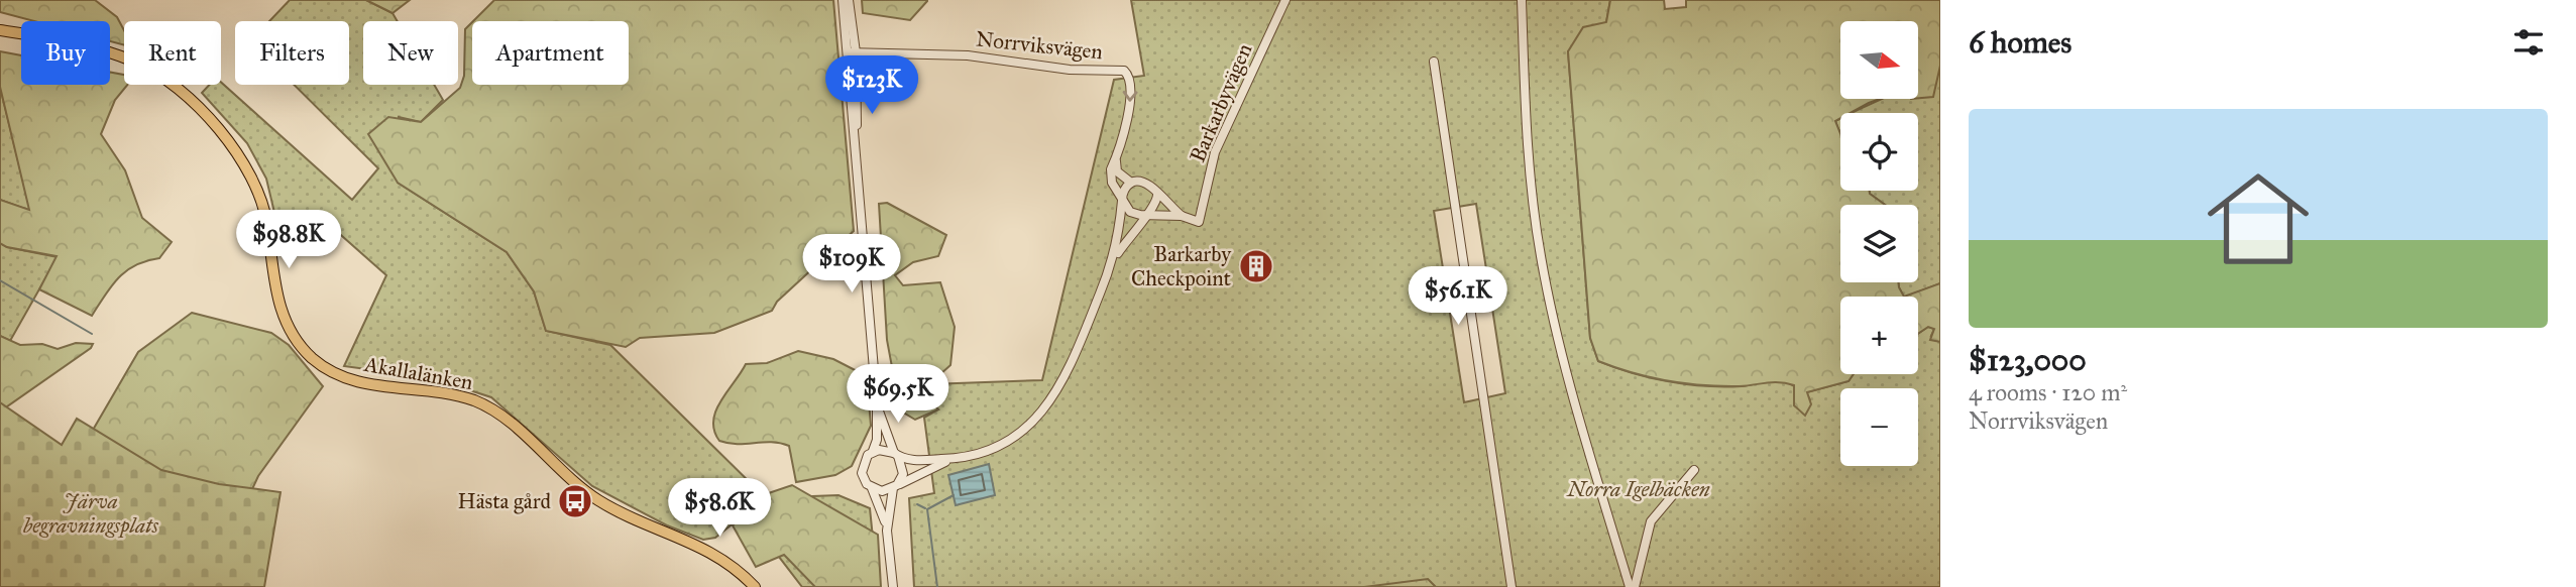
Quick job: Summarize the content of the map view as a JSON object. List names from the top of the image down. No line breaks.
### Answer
{"streets":{"main road":["Akallalänken"],"street":["Norrviksvägen","Barkarbyvägen"]},"parks":["Norra Igelbäcken","Järva begravningsplats"],"places":{"building":["Barkarby Checkpoint"],"bus stop":["Hästa gård"]},"north":"right","page":{"heading":"6 homes","map_buttons":["+","−"],"chip":["Buy","Rent","Filters","New","Apartment"],"price":["$123K","$98.8K","$109K","$56.1K","$69.5K","$58.6K"],"list":[{"name":"$123,000","note":"4 rooms · 120 m² · Norrviksvägen"}]}}
